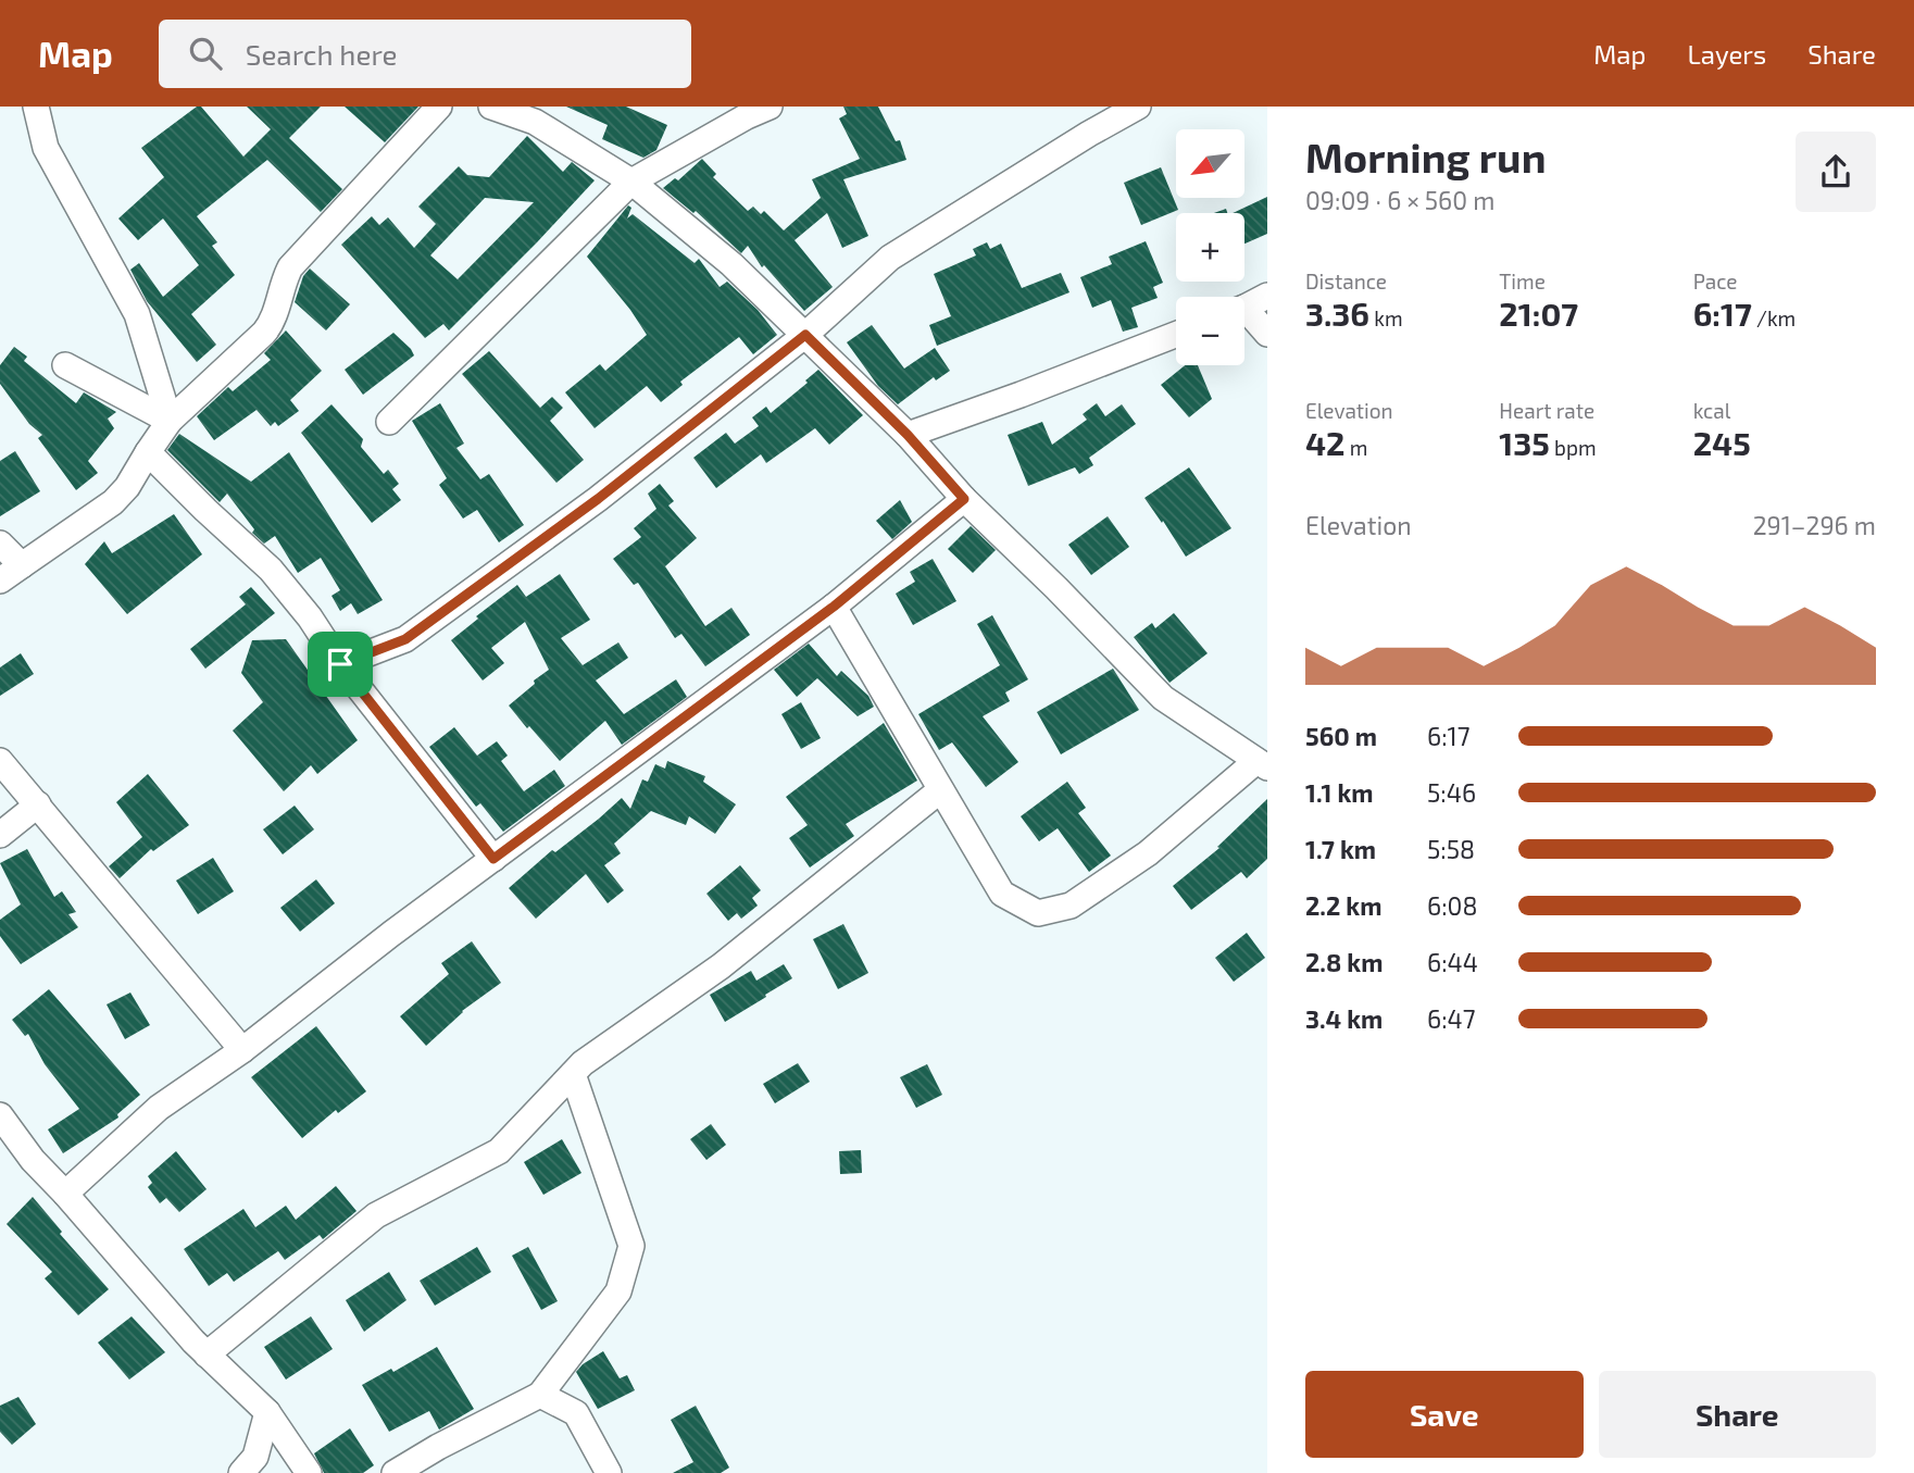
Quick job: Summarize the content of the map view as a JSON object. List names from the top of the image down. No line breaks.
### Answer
{"north":"bottom left","page":{"header":"Map","search":"Search here","nav":["Map","Layers","Share"],"heading":["Morning run","09:09 · 6 × 560 m"],"map_buttons":["+","−"],"stats":[["Distance","3.36 km"],["Time","21:07"],["Pace","6:17 /km"],["Elevation","42 m"],["Heart rate","135 bpm"],["kcal","245"]],"chart":["Elevation","291–296 m"],"list":[{"name":"560 m","note":"6:17"},{"name":"1.1 km","note":"5:46"},{"name":"1.7 km","note":"5:58"},{"name":"2.2 km","note":"6:08"},{"name":"2.8 km","note":"6:44"},{"name":"3.4 km","note":"6:47"}],"buttons":["Save","Share"]}}
